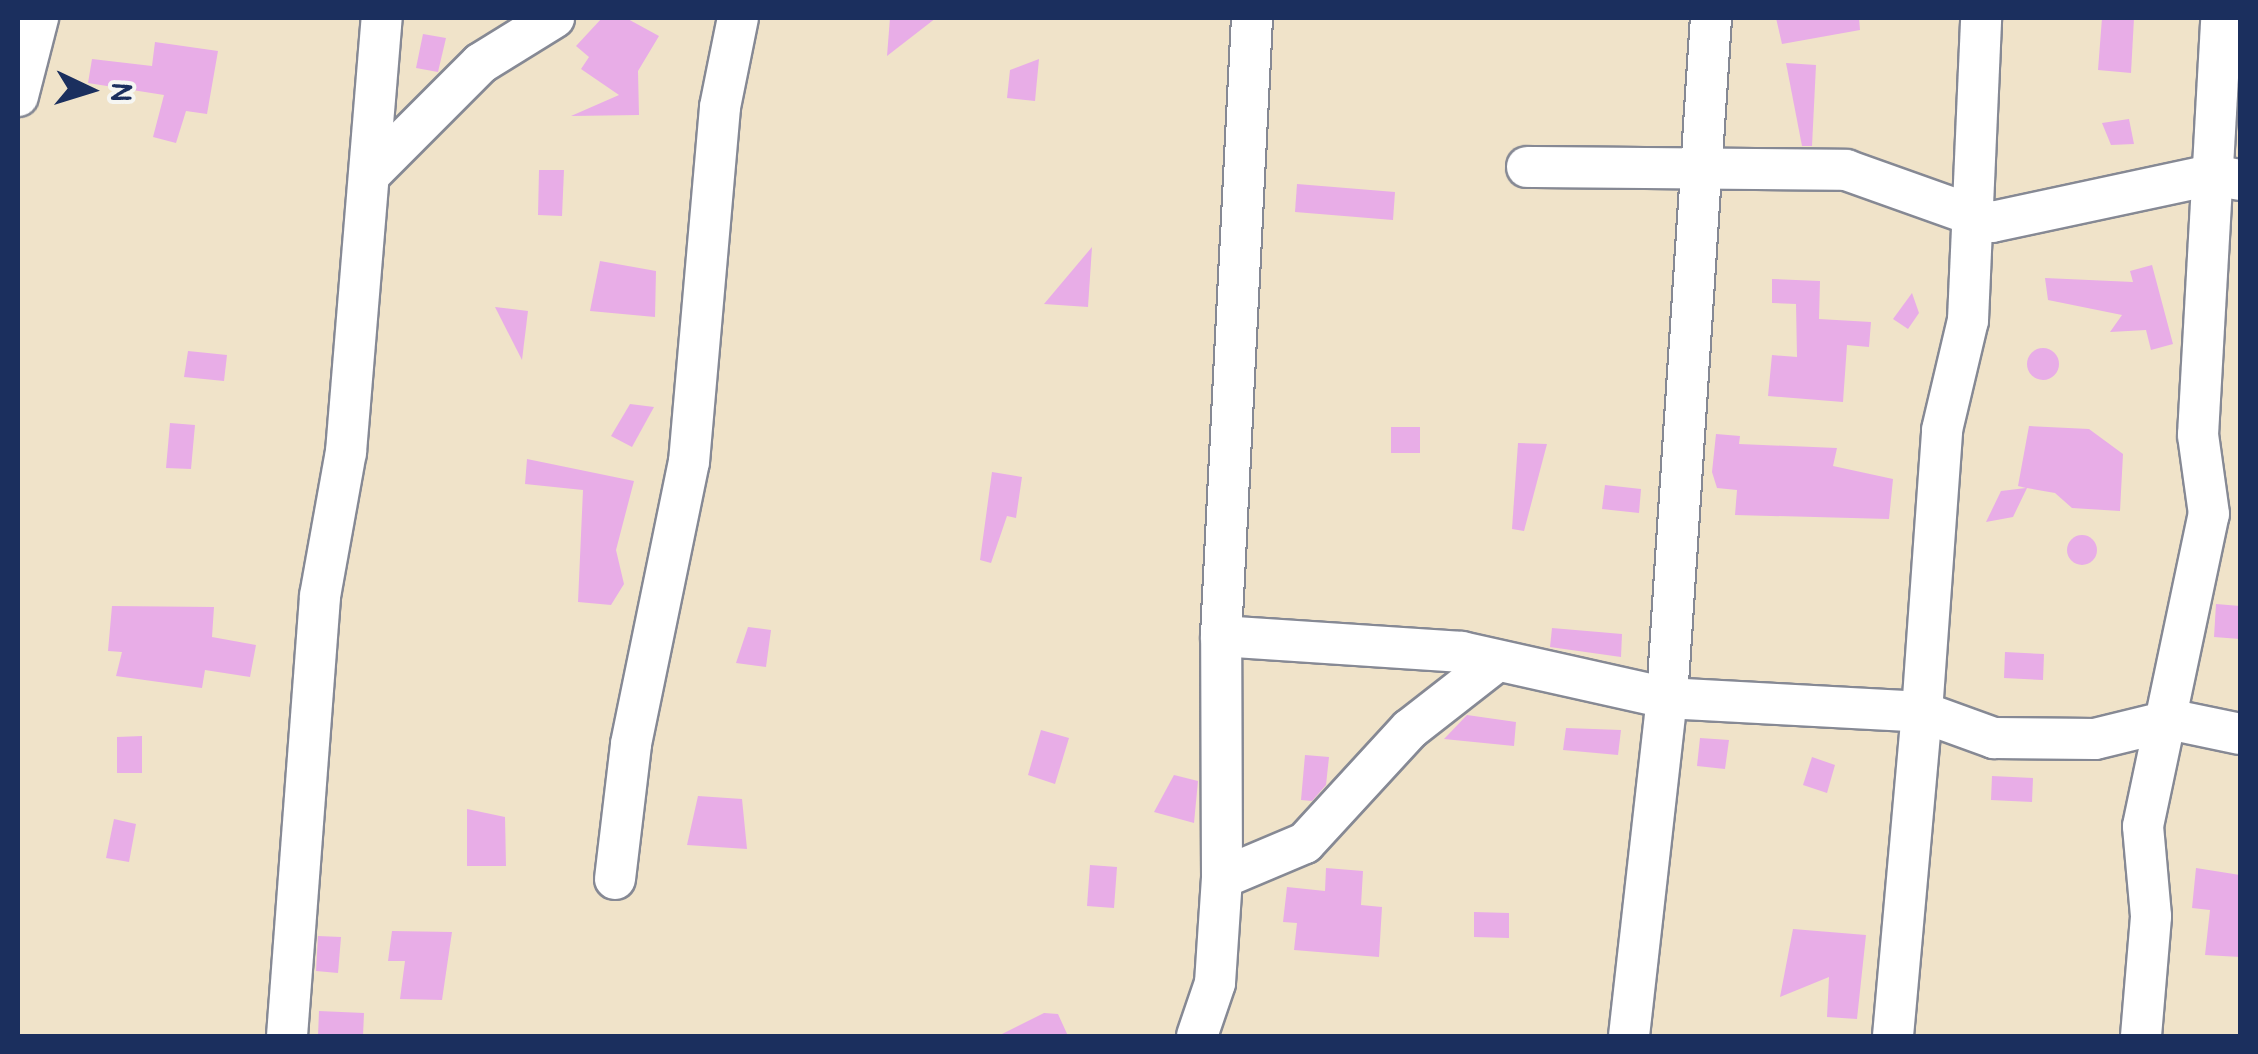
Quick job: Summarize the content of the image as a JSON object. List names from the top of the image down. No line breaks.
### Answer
{"north":"right"}
